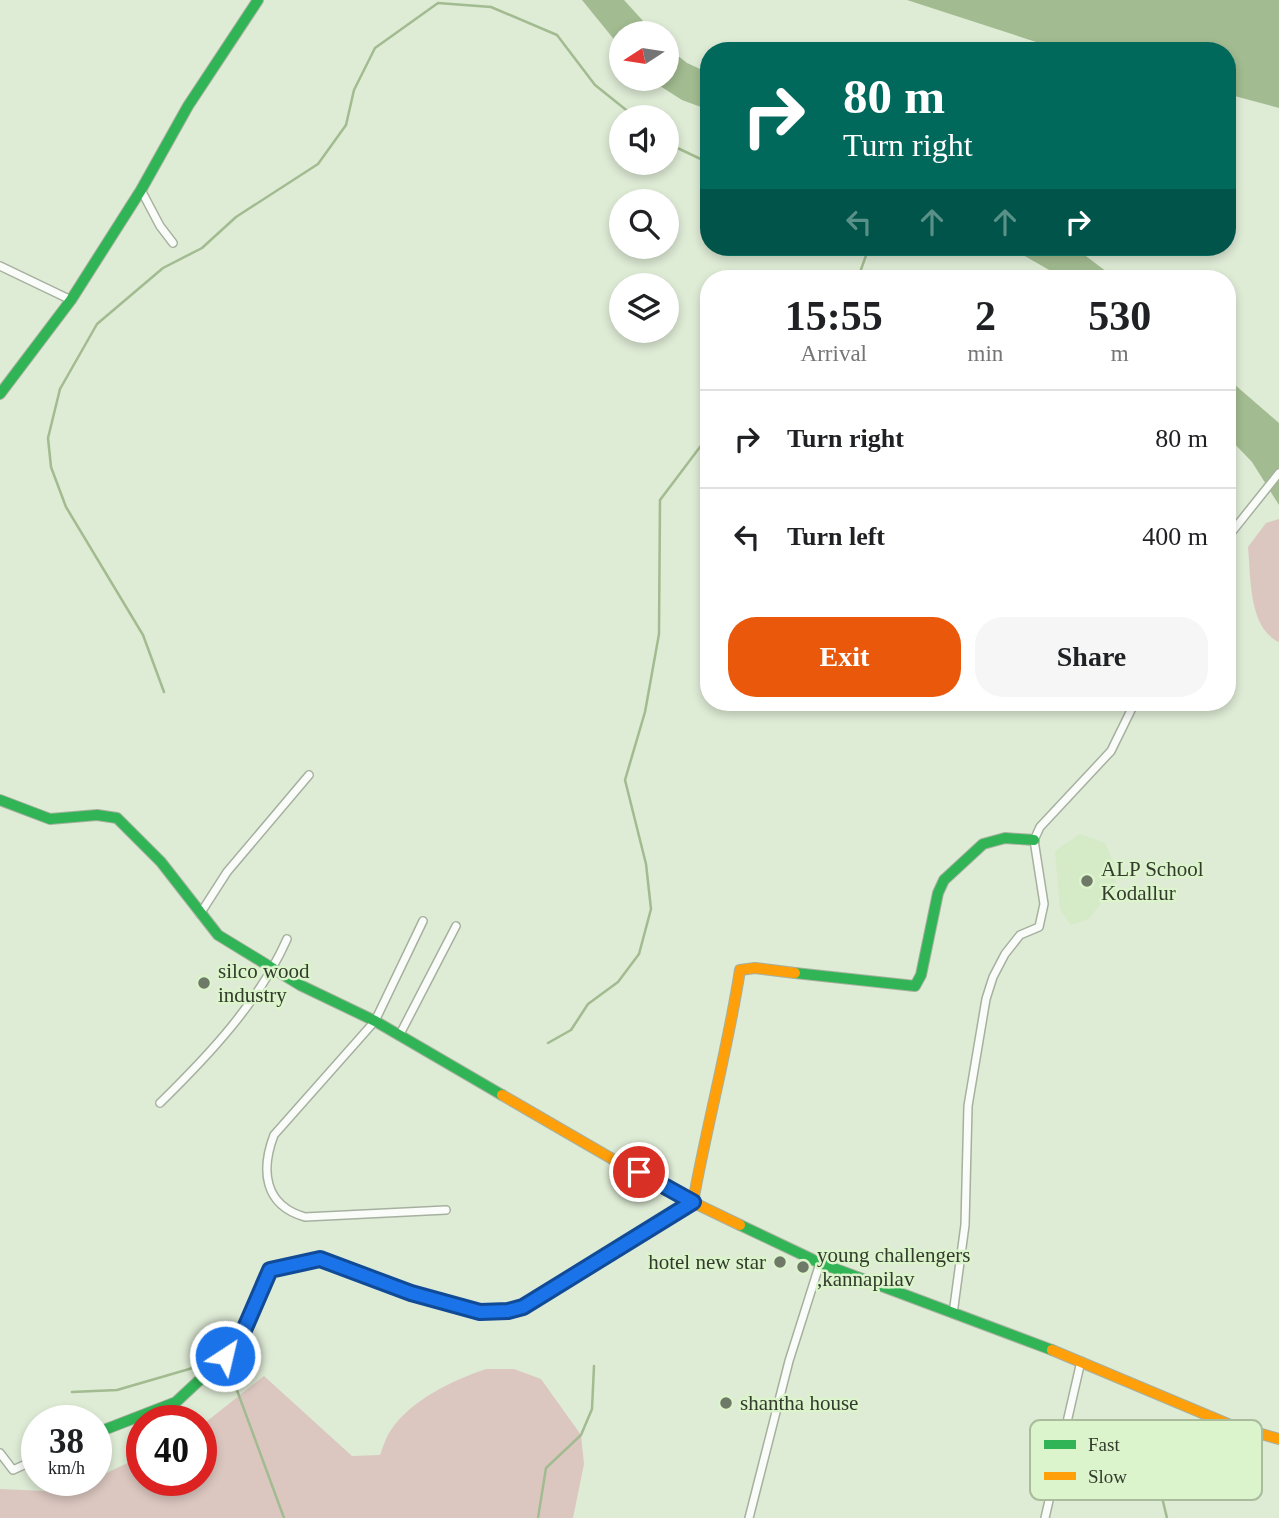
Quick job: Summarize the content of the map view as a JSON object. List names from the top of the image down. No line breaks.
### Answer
{"places":["ALP School Kodallur","silco wood industry","hotel new star","young challengers ,kannapilav","shantha house"],"legend":["Fast","Slow"],"north":"left","page":{"turn":["80 m","Turn right"],"eta":["15:55","Arrival","2","min","530","m"],"list":[{"name":"Turn right","value":"80 m"},{"name":"Turn left","value":"400 m"}],"buttons":["Exit","Share"],"speed":"38 km/h","limit":"40"}}
